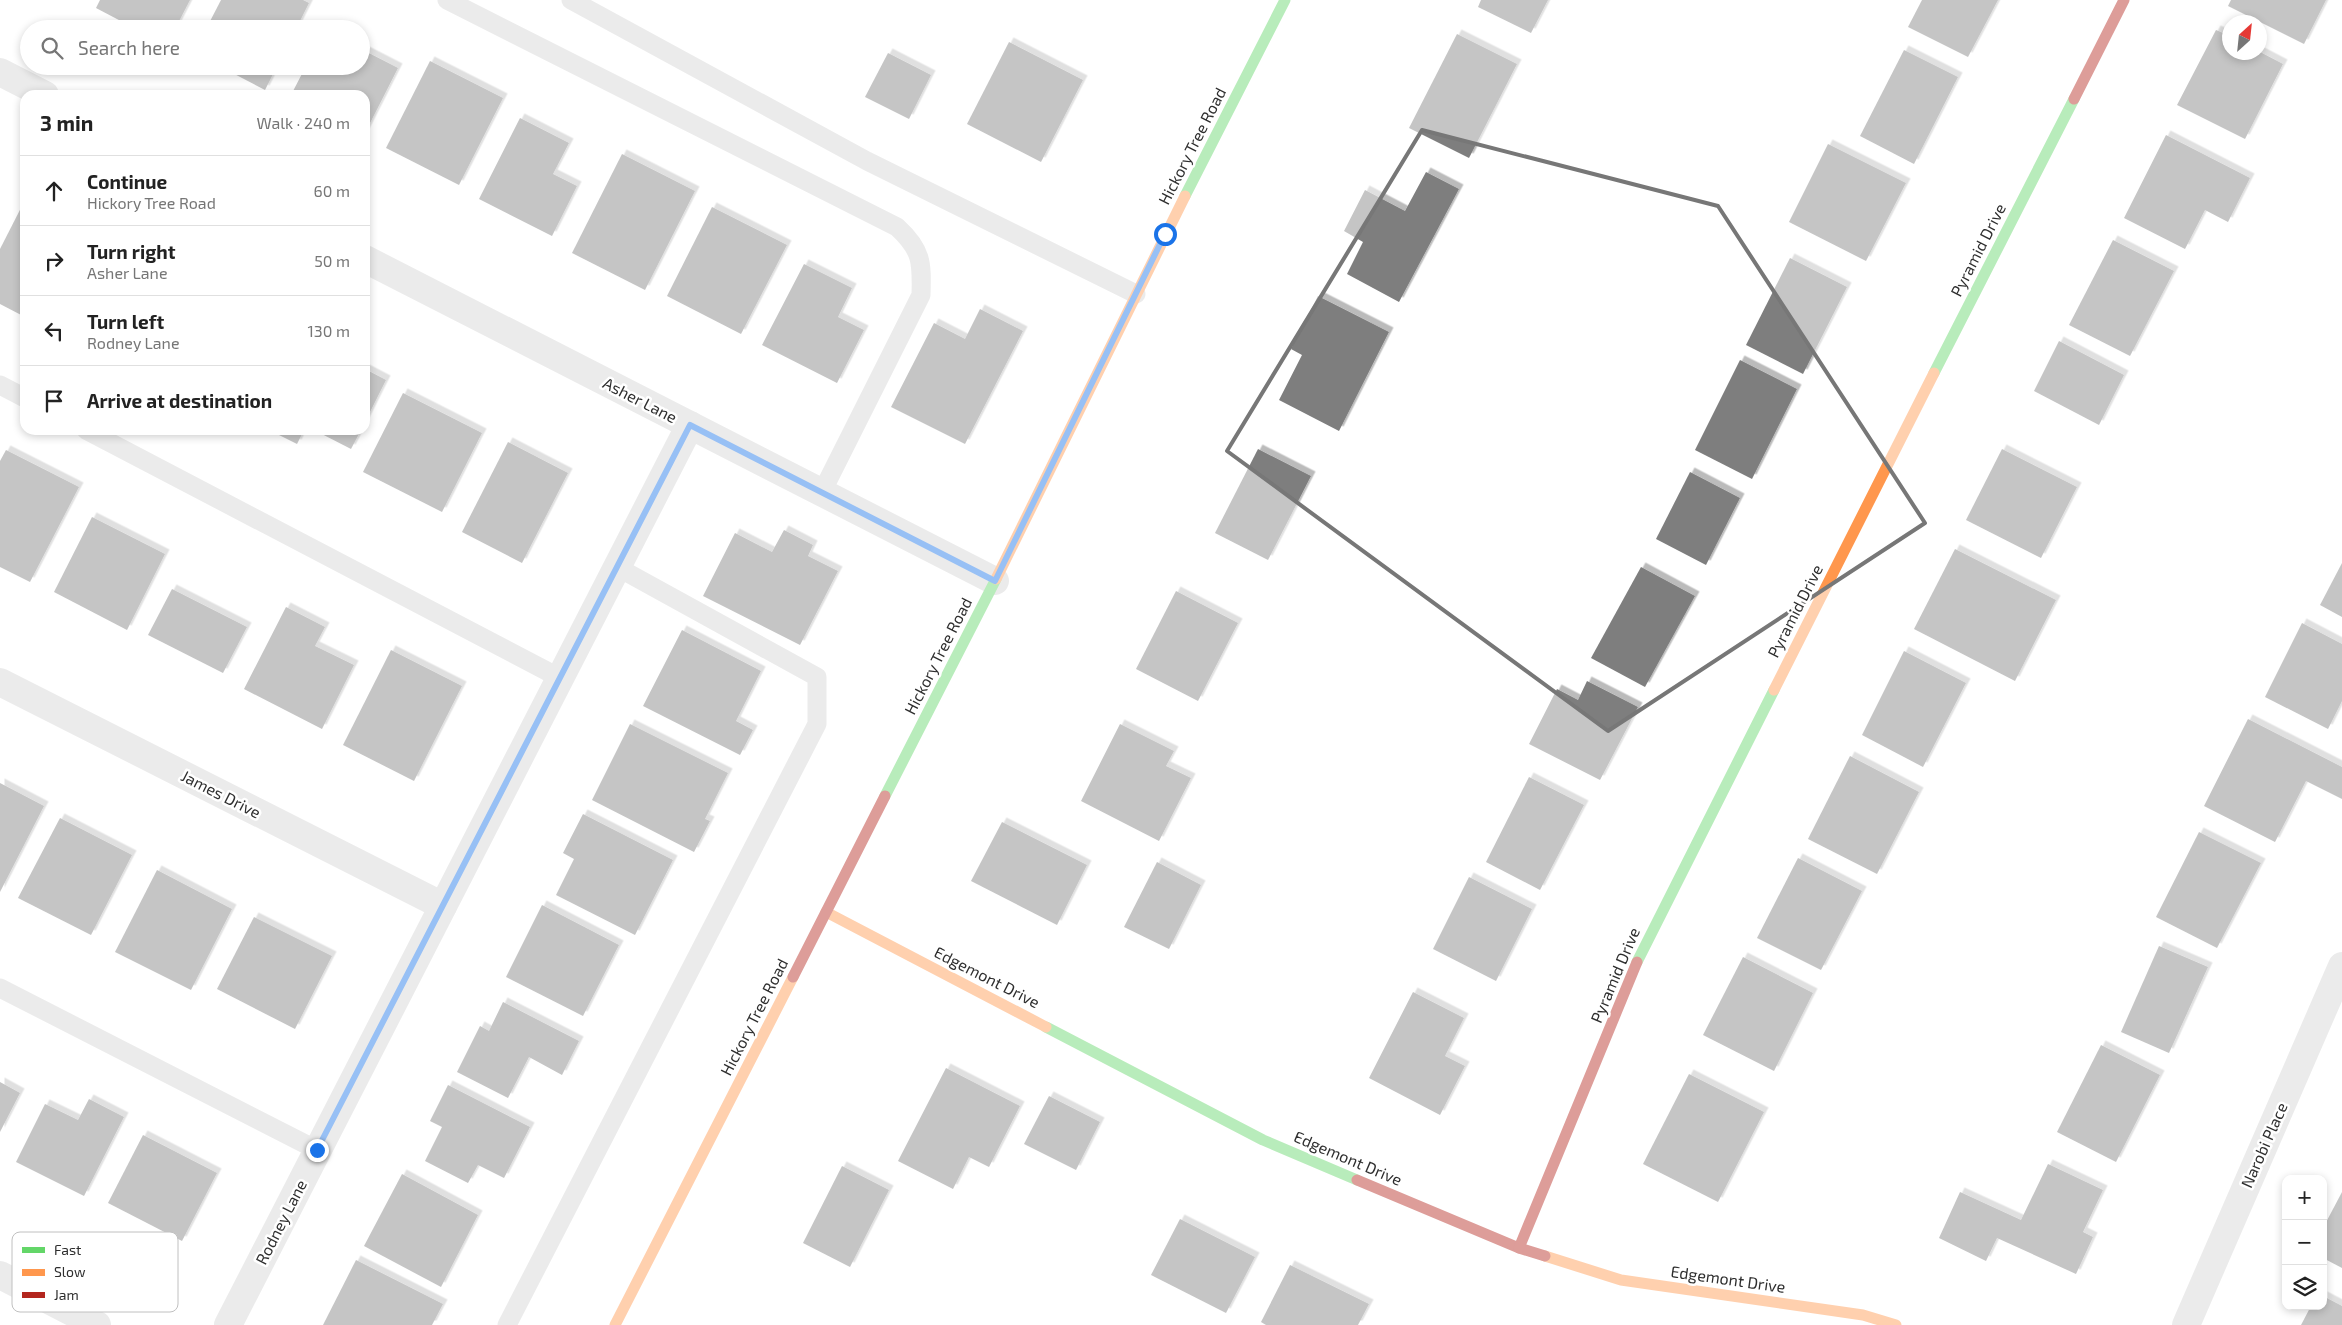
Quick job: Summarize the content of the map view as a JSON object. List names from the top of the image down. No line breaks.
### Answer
{"streets":{"street":["Hickory Tree Road","Pyramid Drive","Asher Lane","James Drive","Edgemont Drive","Narobi Place","Rodney Lane"]},"crossings":[["Hickory Tree Road","Asher Lane"],["Hickory Tree Road","Edgemont Drive"],["Pyramid Drive","Edgemont Drive"],["Asher Lane","Rodney Lane"],["James Drive","Rodney Lane"]],"legend":["Fast","Slow","Jam"],"north":"top right","page":{"search":"Search here","heading":["3 min","Walk · 240 m"],"list":[["Continue","Hickory Tree Road","60 m"],["Turn right","Asher Lane","50 m"],["Turn left","Rodney Lane","130 m"],"Arrive at destination"],"map_buttons":["+","−"]}}
